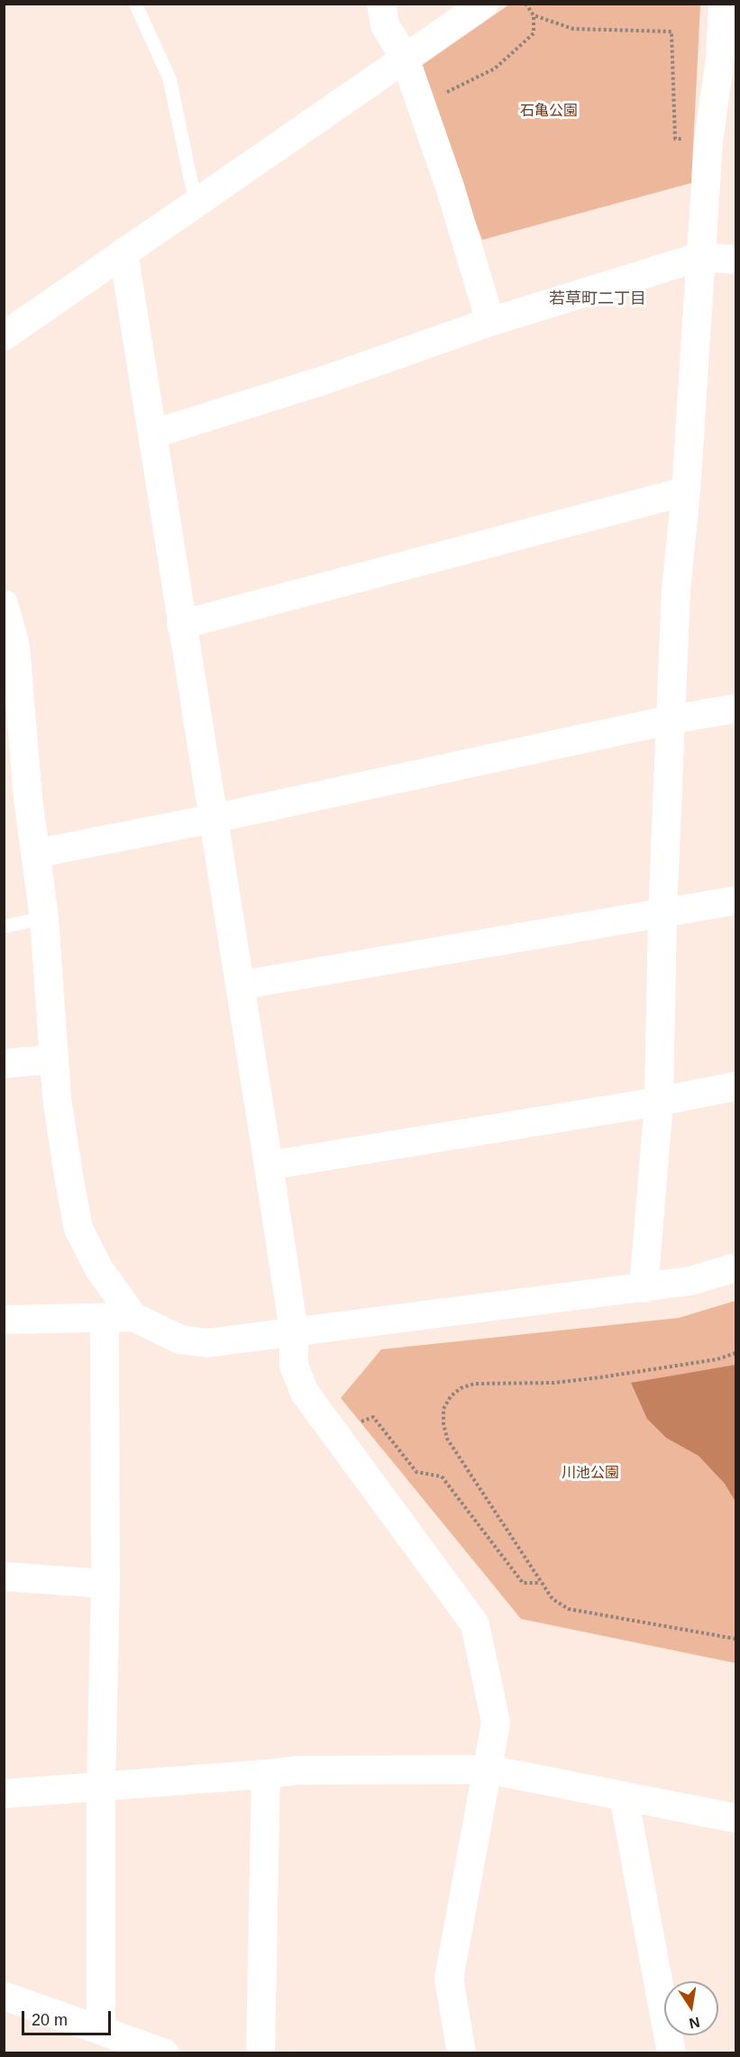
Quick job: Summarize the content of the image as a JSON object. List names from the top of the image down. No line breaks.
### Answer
{"districts":["若草町二丁目"],"parks":["石亀公園","川池公園"],"scale_bar":"20 m","north":"bottom"}
